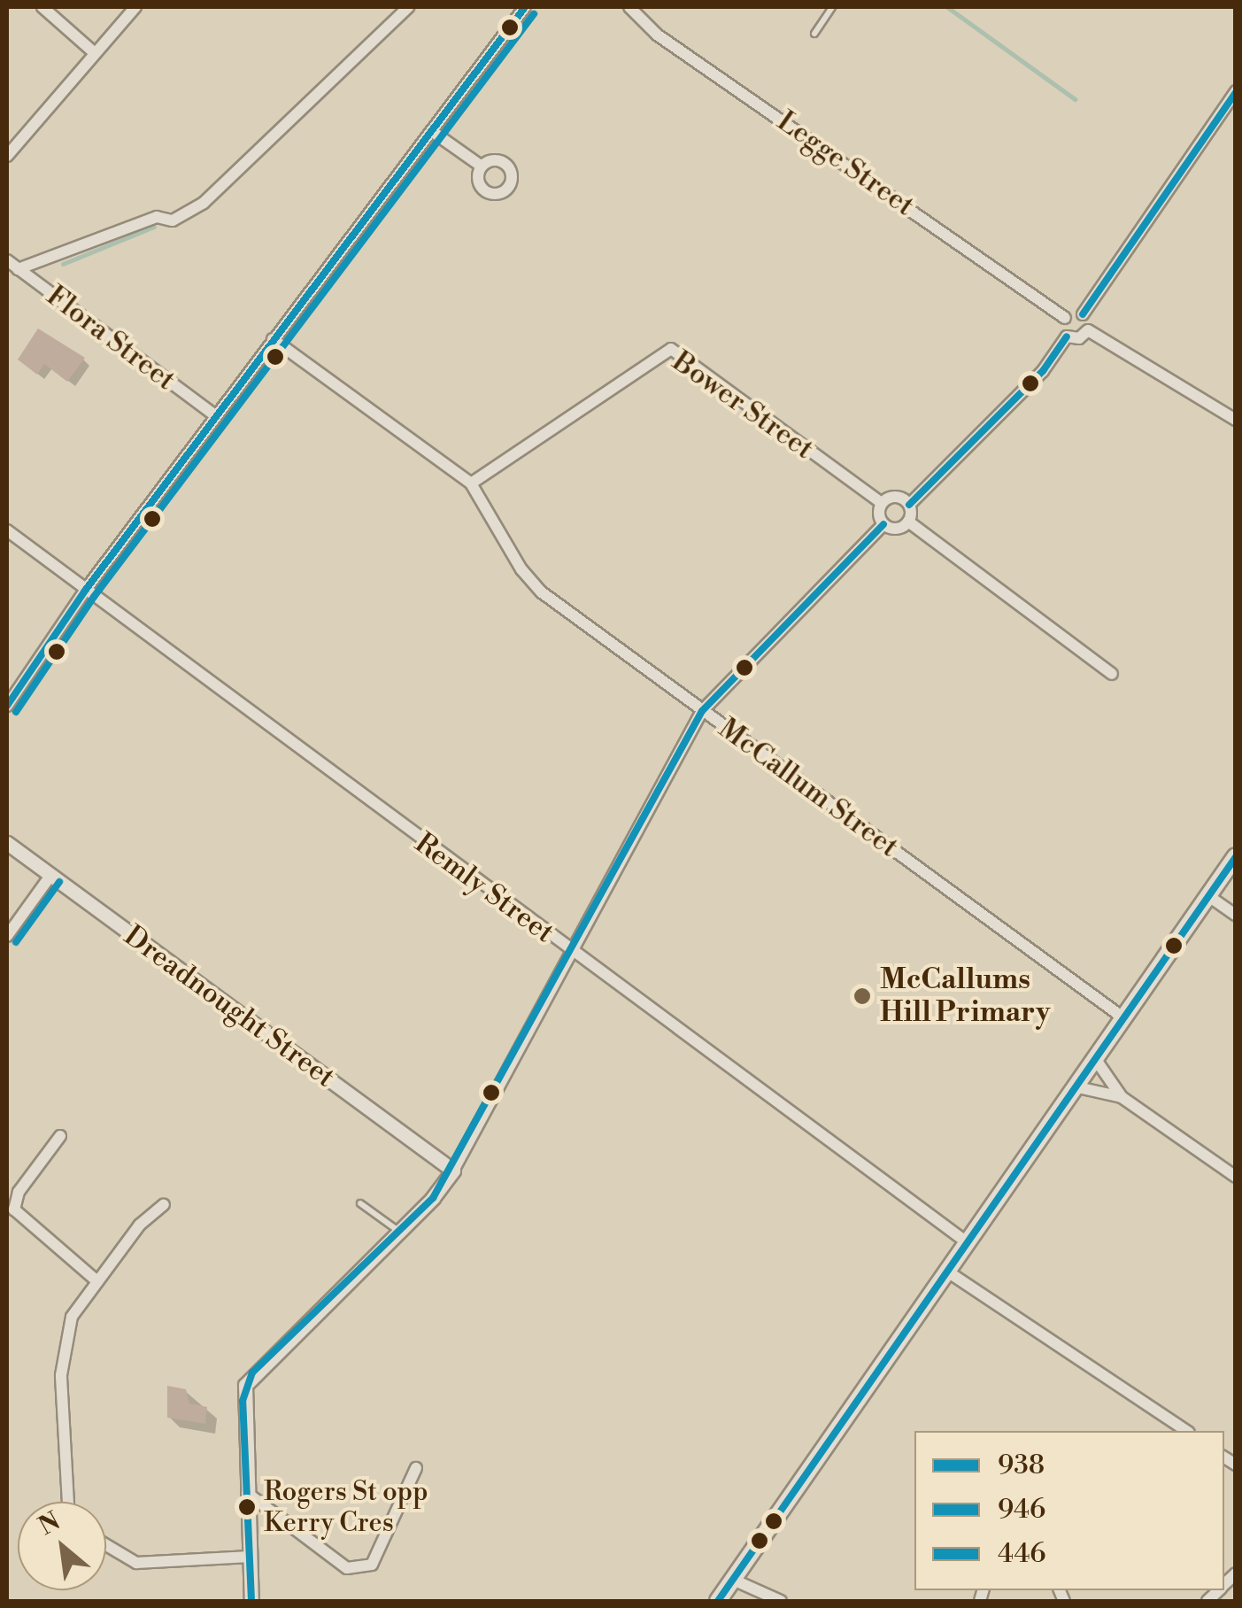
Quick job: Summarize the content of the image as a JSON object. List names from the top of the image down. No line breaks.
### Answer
{"streets":{"street":["Legge Street","Flora Street","Bower Street","McCallum Street","Remly Street","Dreadnought Street"]},"crossings":[["Bower Street","McCallum Street"]],"places":["McCallums Hill Primary","Rogers St opp Kerry Cres"],"lines":["transit line 938","transit line 946","transit line 446"],"legend":["938","946","446"],"north":"top left"}
